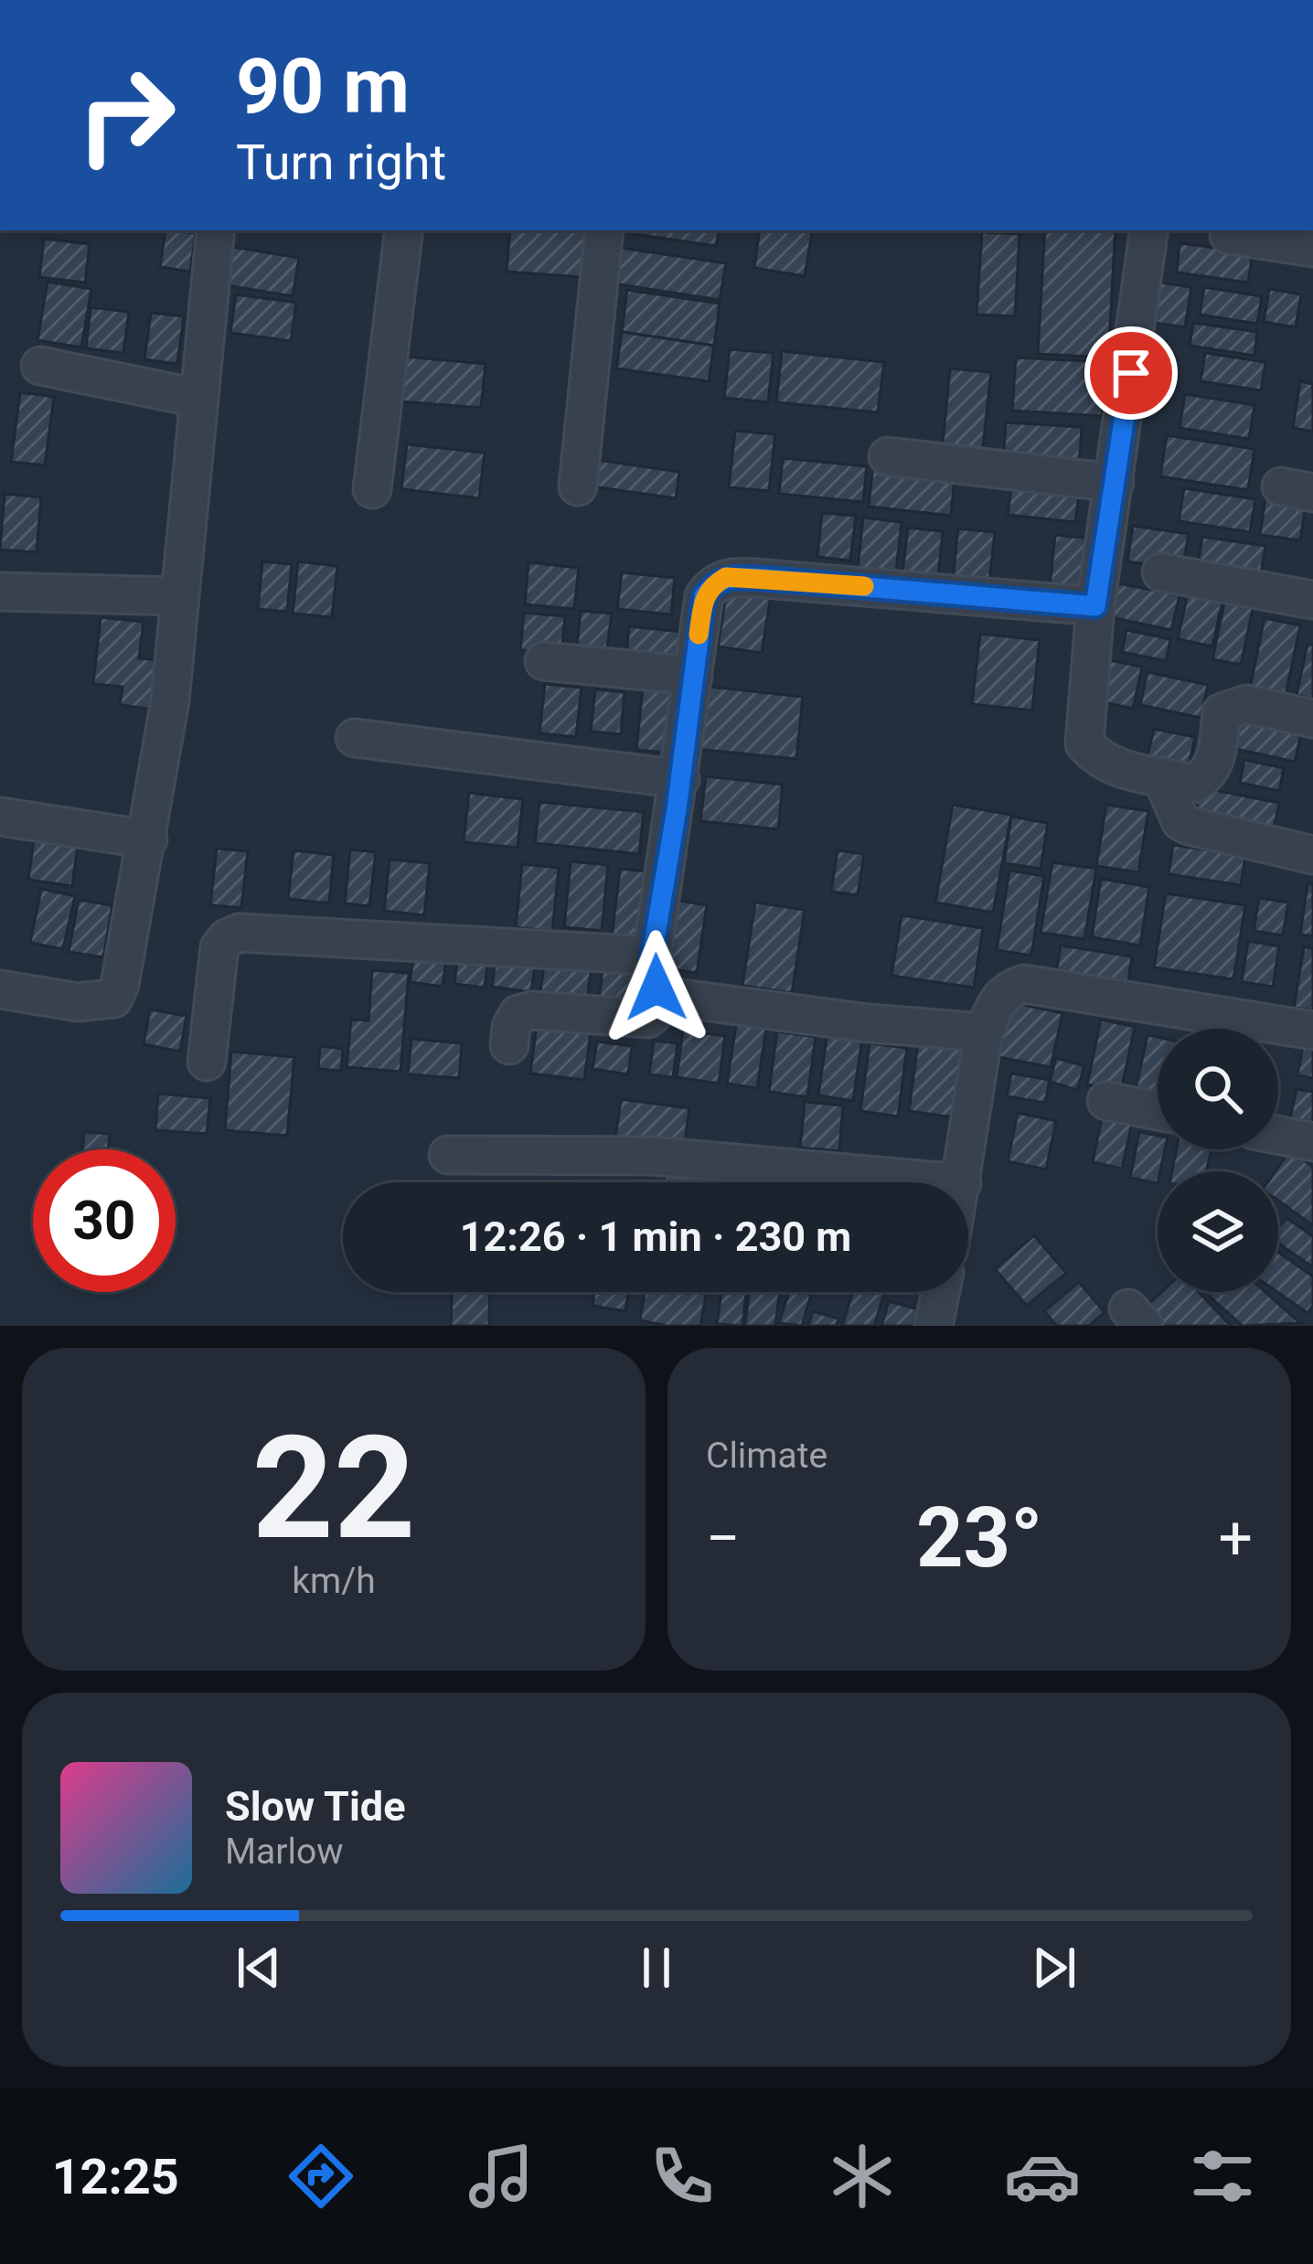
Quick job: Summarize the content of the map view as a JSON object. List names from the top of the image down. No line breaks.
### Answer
{"page":{"turn":["90 m","Turn right"],"limit":"30","trip":"12:26 · 1 min · 230 m","tile":[["22","km/h"],"Climate"],"heat":["−","23°","+"],"song":["Slow Tide","Marlow"],"tabs":"12:25"}}
